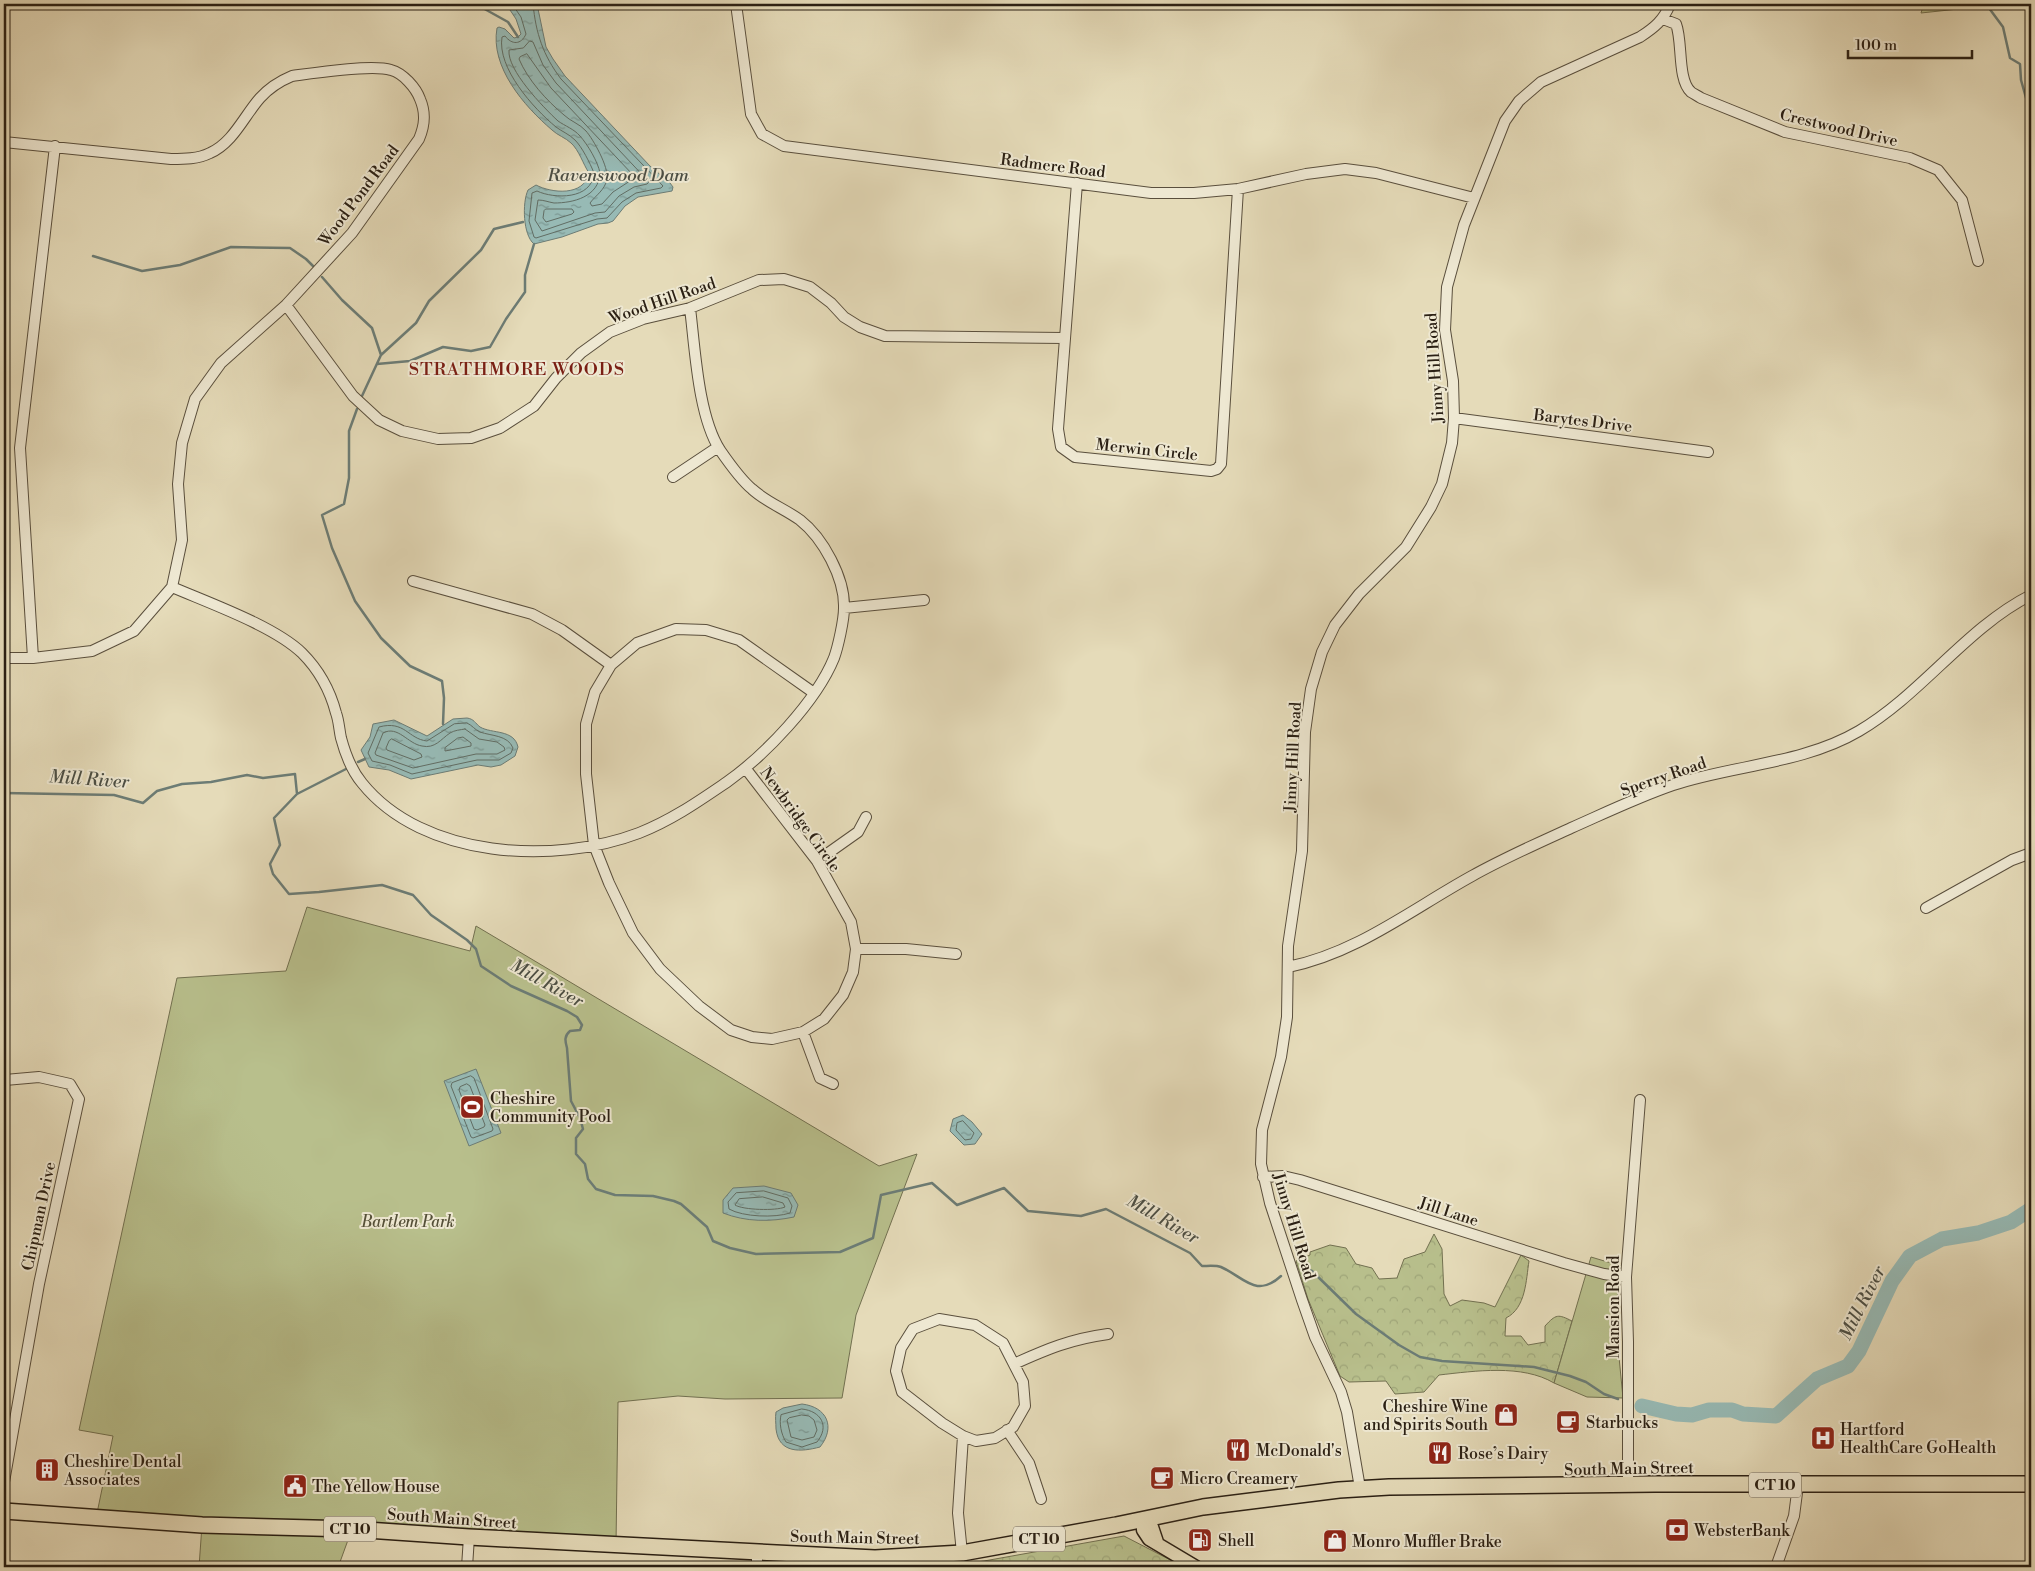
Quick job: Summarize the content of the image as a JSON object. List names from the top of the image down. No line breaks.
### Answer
{"streets":{"highway":["South Main Street","CT 10"],"street":["Crestwood Drive","Radmere Road","Wood Pond Road","Wood Hill Road","Jinny Hill Road","Barytes Drive","Merwin Circle","Sperry Road","Newbridge Circle","Jill Lane","Chipman Drive","Mansion Road"]},"crossings":[["Crestwood Drive","Jinny Hill Road"],["Radmere Road","Jinny Hill Road"],["Radmere Road","Merwin Circle"],["Wood Pond Road","Wood Hill Road"],["Wood Hill Road","Merwin Circle"],["Jinny Hill Road","Barytes Drive"],["Jinny Hill Road","Sperry Road"],["Jinny Hill Road","Jill Lane"],["Jinny Hill Road","South Main Street"],["Jill Lane","Mansion Road"],["Mansion Road","South Main Street"]],"districts":["STRATHMORE WOODS"],"water":["Ravenswood Dam","Mill River"],"parks":["Bartlem Park"],"places":{"sports":["Cheshire Community Pool"],"shop":["Cheshire Wine and Spirits South","Monro Muffler Brake"],"cafe":["Starbucks","Micro Creamery"],"hospital":["Hartford HealthCare GoHealth"],"restaurant":["McDonald's","Rose’s Dairy"],"building":["Cheshire Dental Associates"],"public building":["The Yellow House"],"bank":["WebsterBank"],"fuel station":["Shell"]},"scale_bar":"100 m"}
